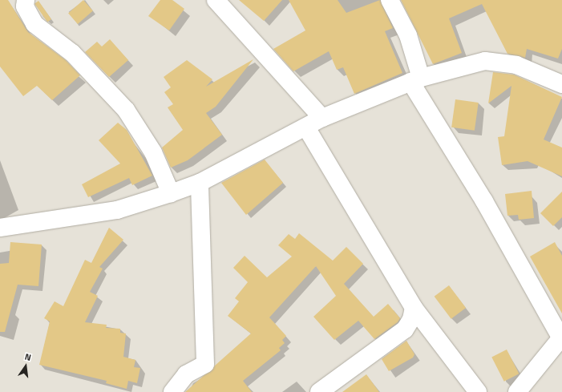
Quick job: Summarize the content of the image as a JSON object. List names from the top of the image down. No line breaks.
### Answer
{"north":"top"}
